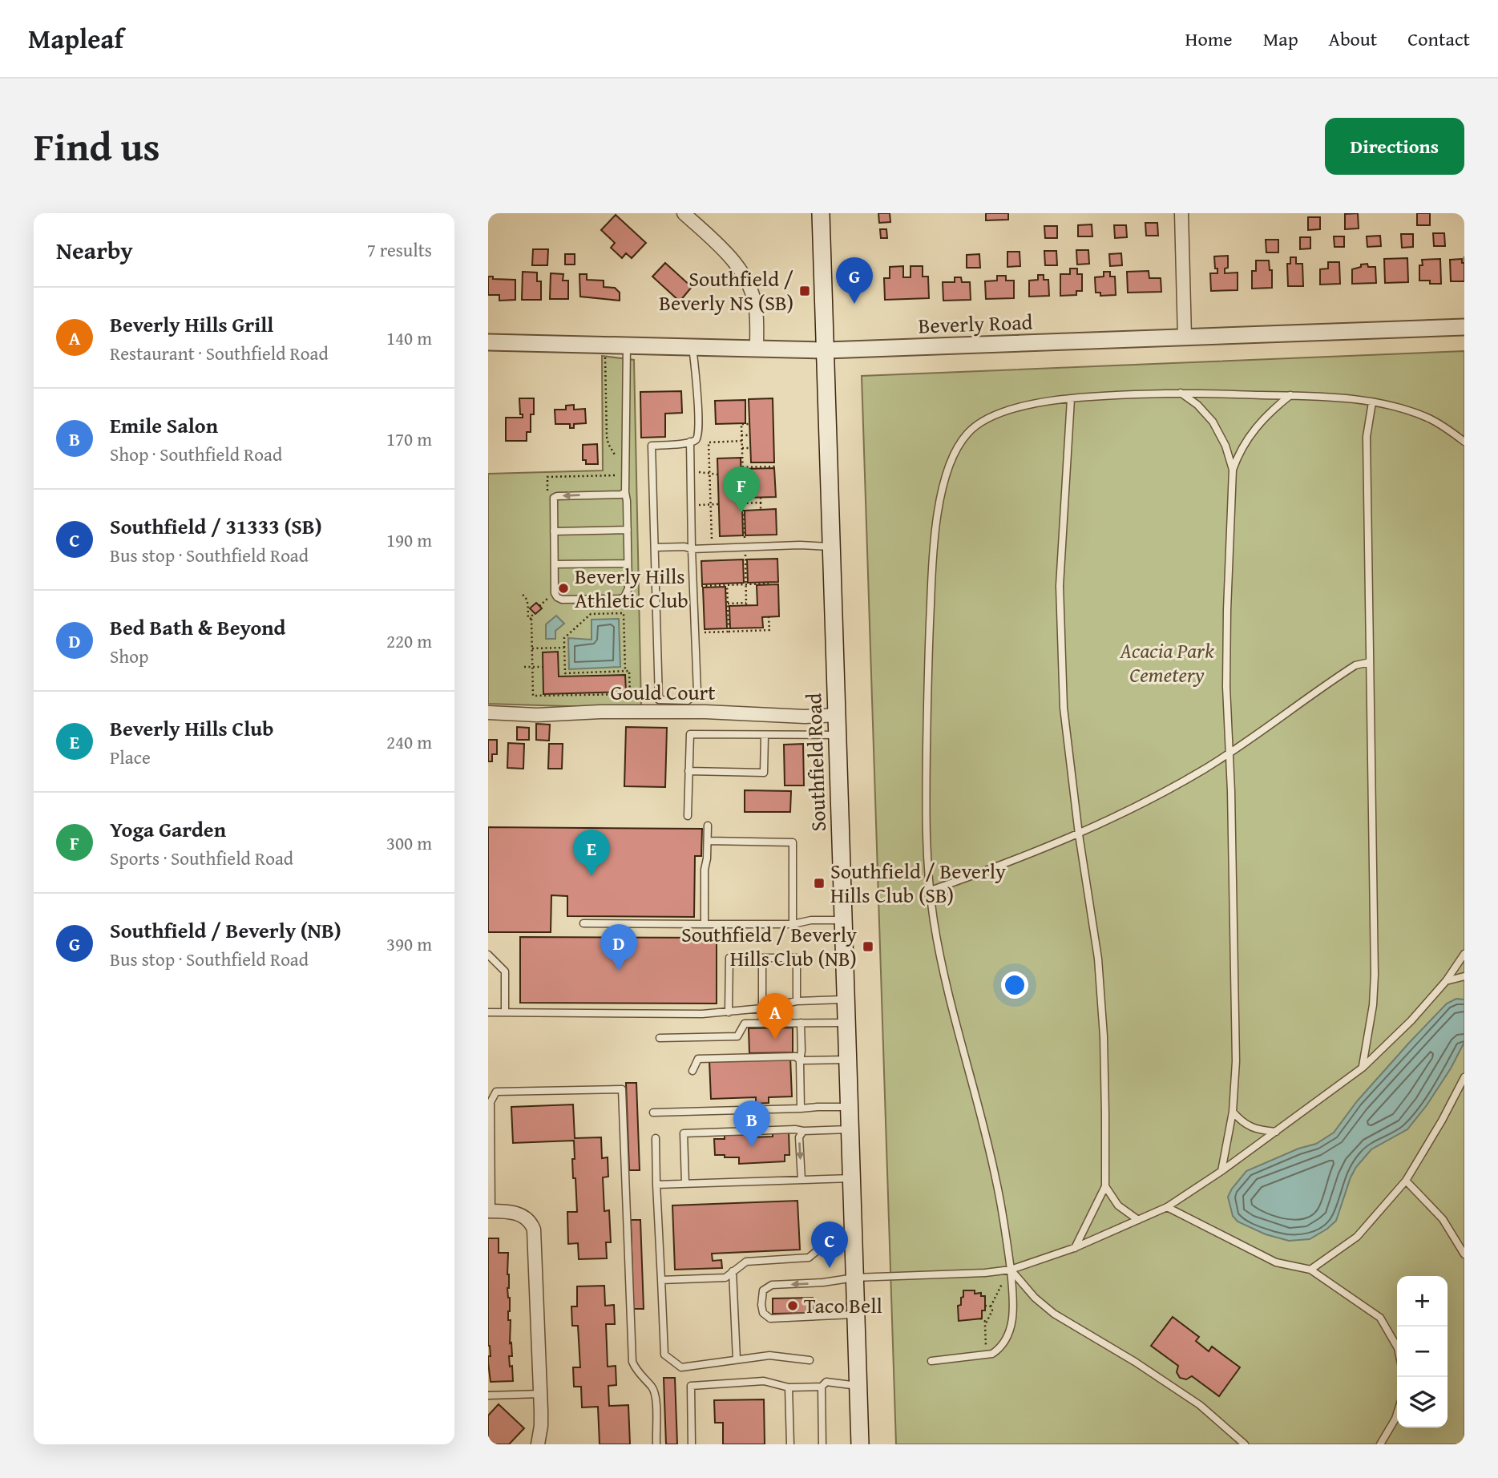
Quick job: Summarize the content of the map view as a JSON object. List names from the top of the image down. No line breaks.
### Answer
{"streets":{"main road":["Southfield Road"],"street":["Beverly Road","Gould Court"]},"crossings":[["Beverly Road","Southfield Road"],["Gould Court","Southfield Road"]],"parks":["Acacia Park Cemetery"],"places":{"transit":["Southfield / Beverly NS (SB)","Southfield / Beverly Hills Club (SB)","Southfield / Beverly Hills Club (NB)"],"other":["Beverly Hills Athletic Club","Taco Bell"]},"page":{"header":"Mapleaf","nav":["Home","Map","About","Contact"],"title":"Find us","buttons":"Directions","heading":["Nearby","7 results"],"pins":["G","F","E","D","A","B","C"],"list":[{"mark":"A","name":"Beverly Hills Grill","note":"Restaurant · Southfield Road","value":"140 m"},{"mark":"B","name":"Emile Salon","note":"Shop · Southfield Road","value":"170 m"},{"mark":"C","name":"Southfield / 31333 (SB)","note":"Bus stop · Southfield Road","value":"190 m"},{"mark":"D","name":"Bed Bath & Beyond","note":"Shop","value":"220 m"},{"mark":"E","name":"Beverly Hills Club","note":"Place","value":"240 m"},{"mark":"F","name":"Yoga Garden","note":"Sports · Southfield Road","value":"300 m"},{"mark":"G","name":"Southfield / Beverly (NB)","note":"Bus stop · Southfield Road","value":"390 m"}],"map_buttons":["+","−"]}}
